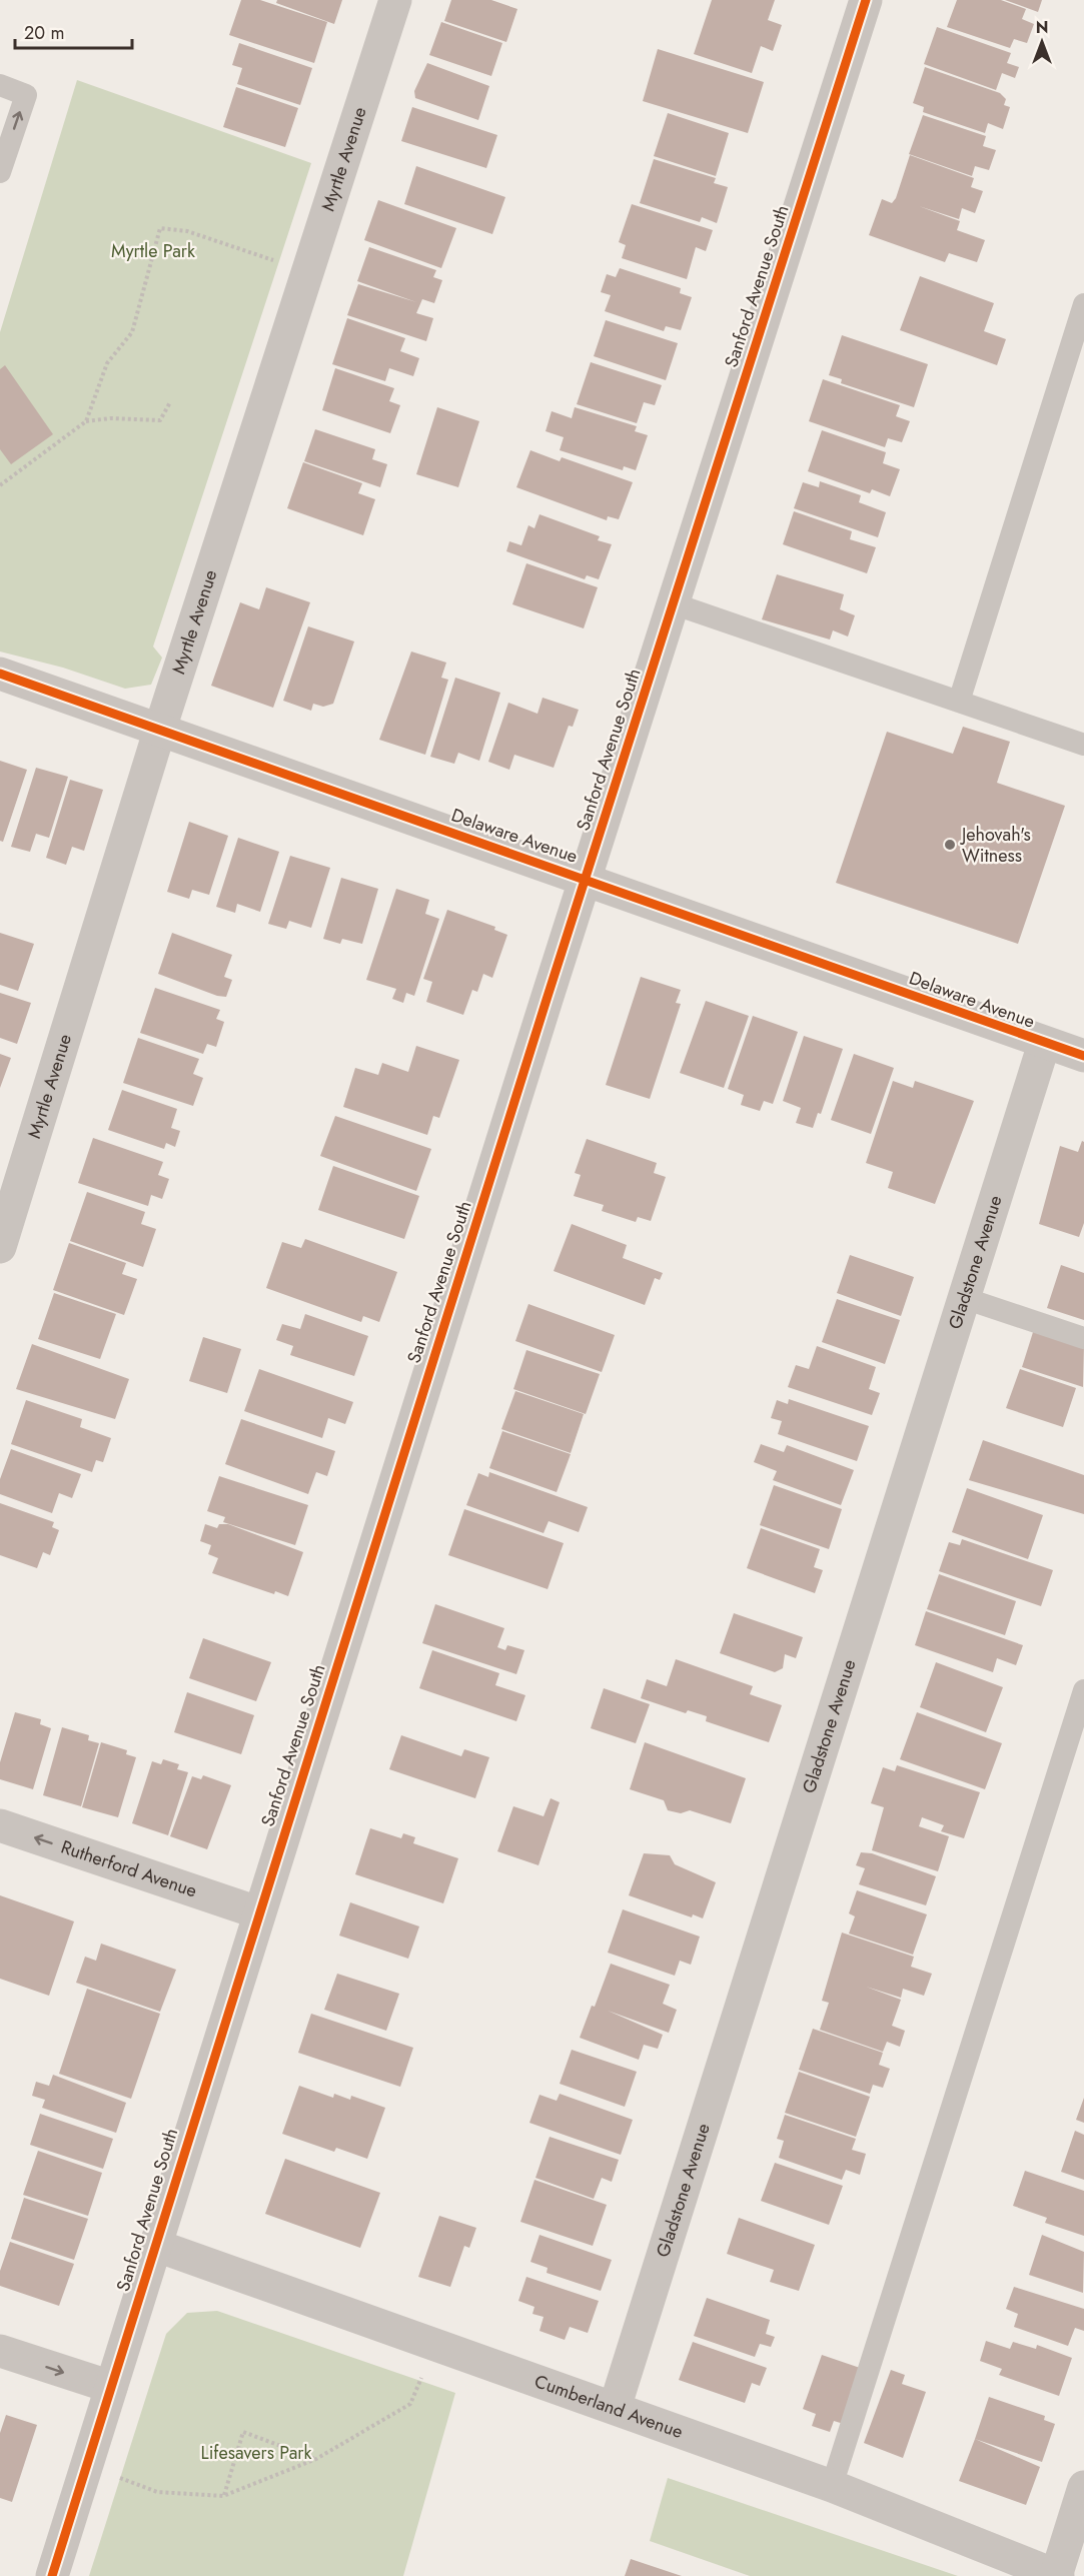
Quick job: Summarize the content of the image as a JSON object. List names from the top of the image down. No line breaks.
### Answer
{"streets":{"street":["Myrtle Avenue","Sanford Avenue South","Delaware Avenue","Gladstone Avenue","Rutherford Avenue","Cumberland Avenue"]},"crossings":[["Myrtle Avenue","Delaware Avenue"],["Sanford Avenue South","Delaware Avenue"],["Sanford Avenue South","Rutherford Avenue"],["Sanford Avenue South","Cumberland Avenue"],["Delaware Avenue","Gladstone Avenue"],["Gladstone Avenue","Cumberland Avenue"]],"one_way":["Rutherford Avenue"],"parks":["Myrtle Park","Lifesavers Park"],"places":["Jehovah's Witness"],"scale_bar":"20 m","north":"top"}
